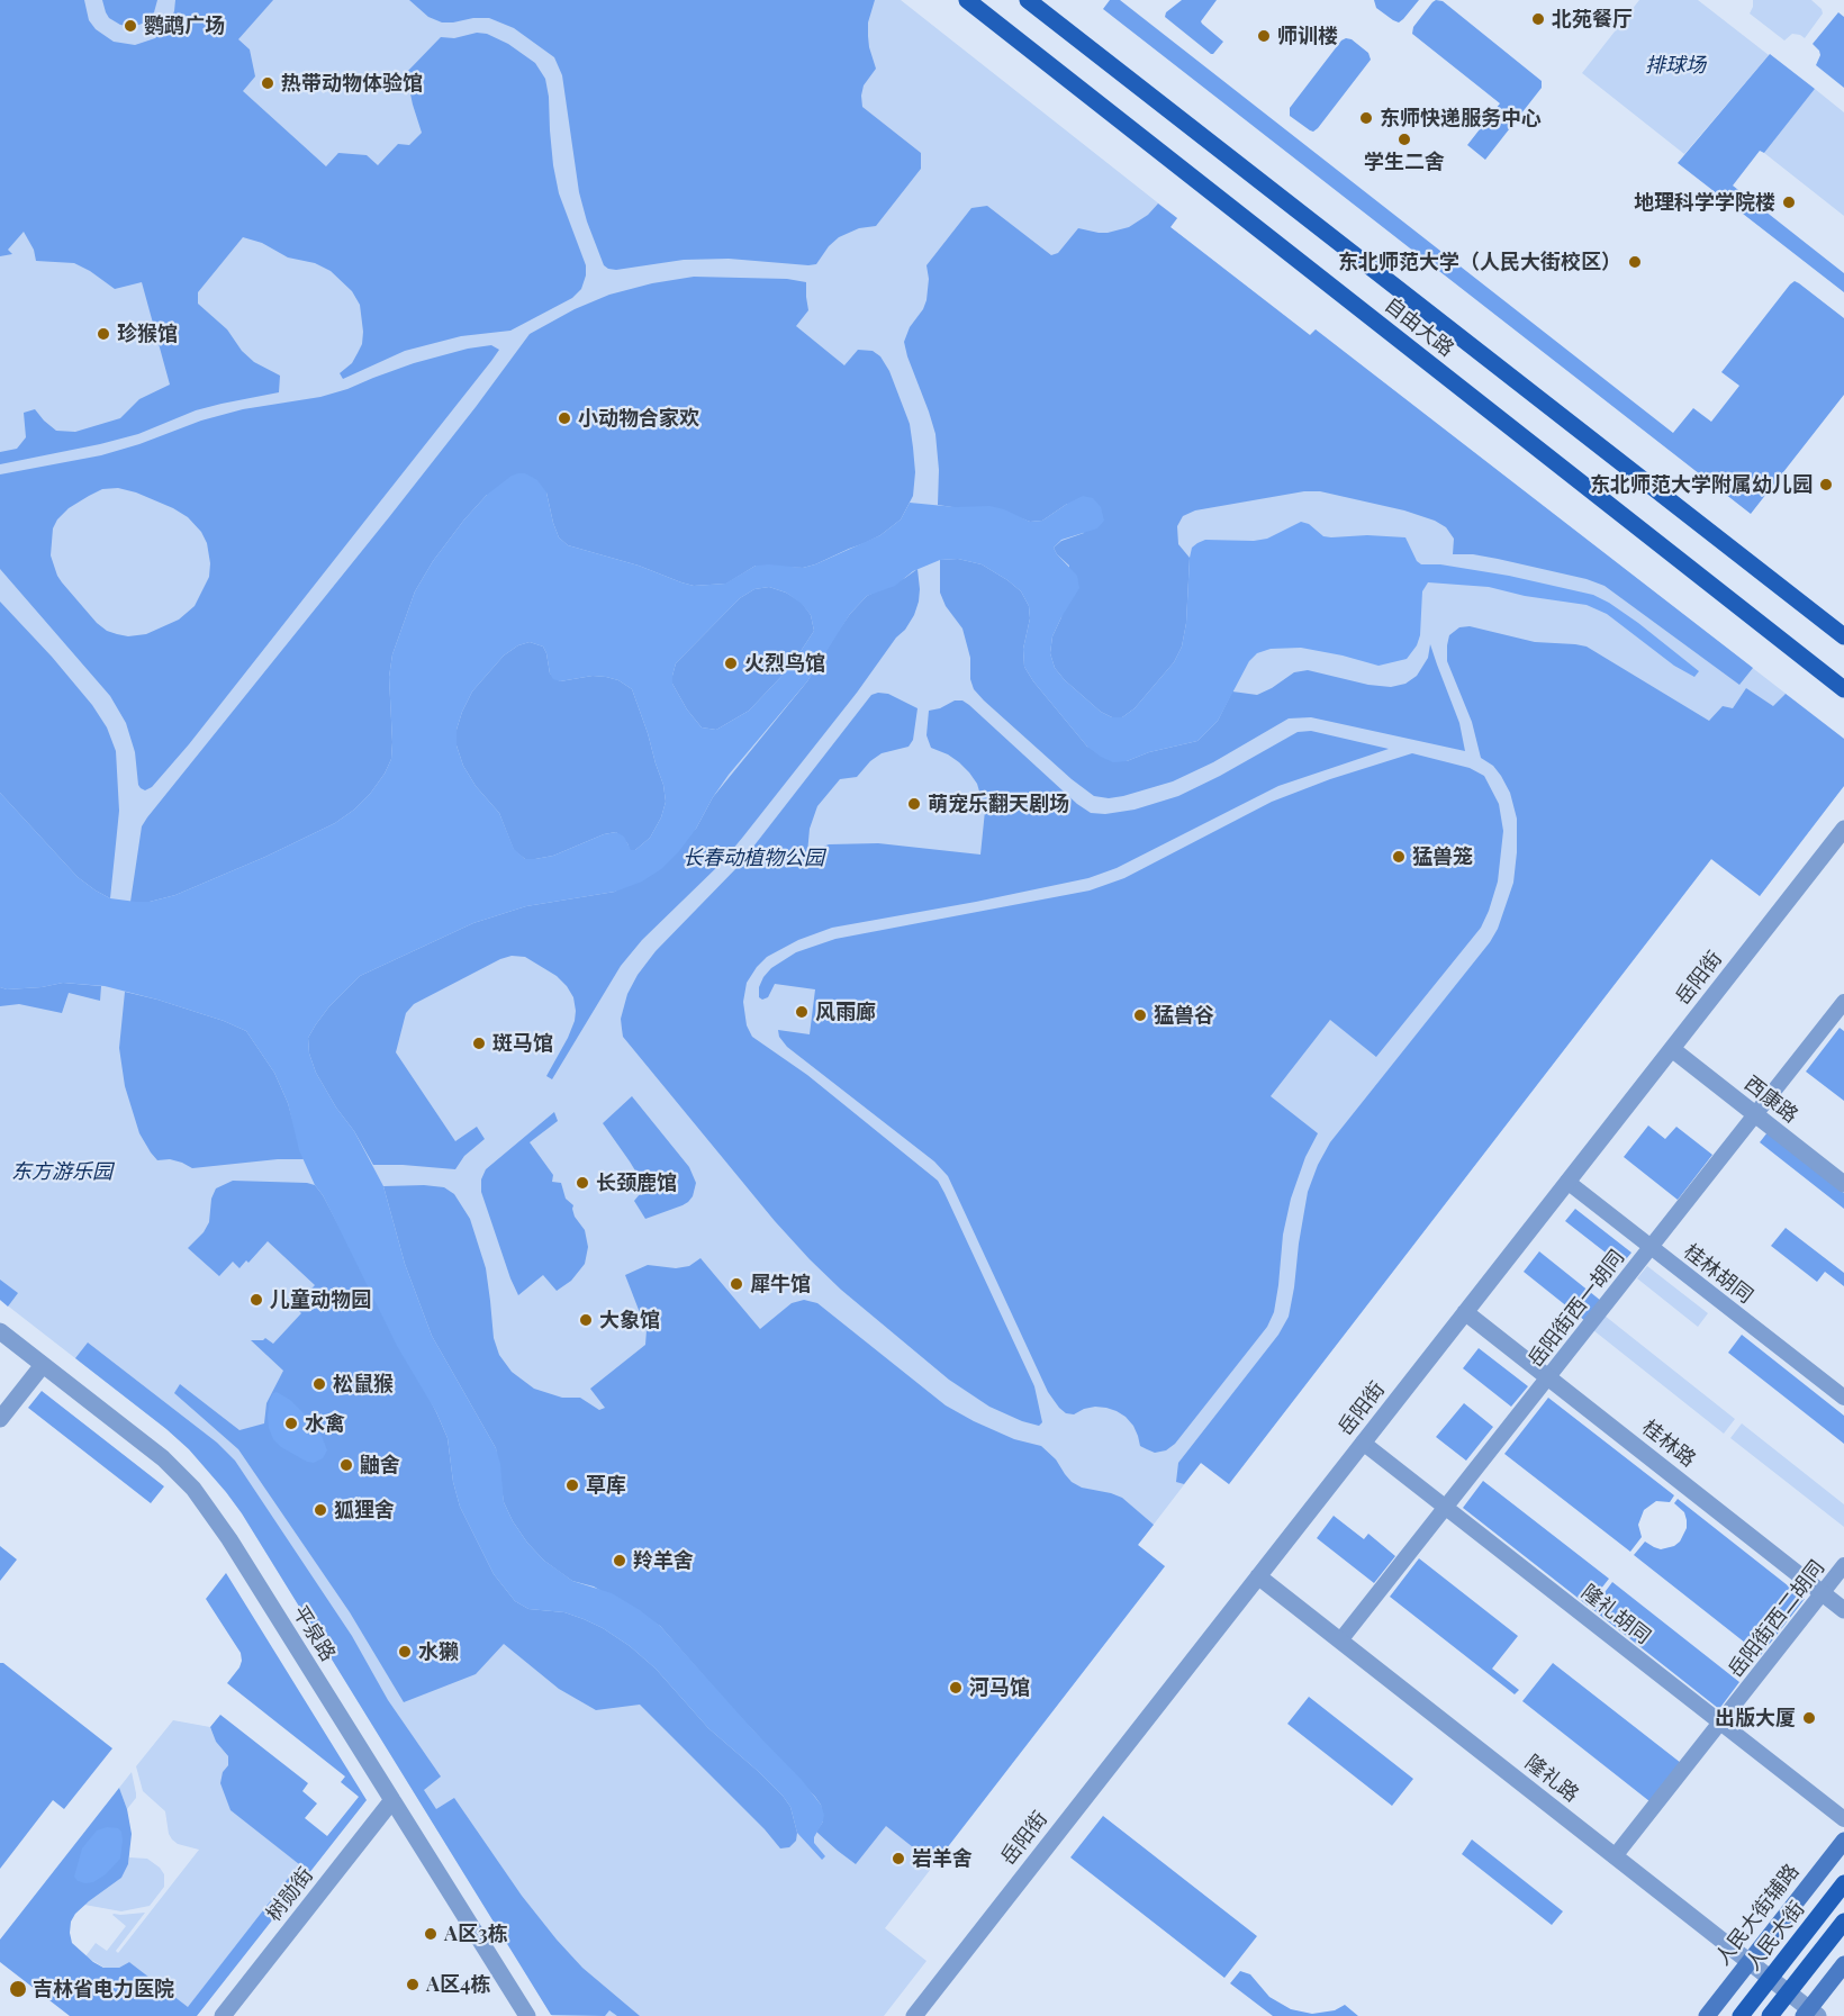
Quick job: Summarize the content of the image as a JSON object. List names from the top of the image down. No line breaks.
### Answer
{"streets":{"main road":["自由大路","人民大街辅路","人民大街"],"street":["岳阳街","西康路","桂林胡同","岳阳街西一胡同","桂林路","隆礼胡同","岳阳街西二胡同","平泉路","隆礼路","树勋街"]},"crossings":[["岳阳街","西康路"],["岳阳街","桂林胡同"],["岳阳街","桂林路"],["岳阳街","隆礼胡同"],["岳阳街","隆礼路"],["西康路","岳阳街西一胡同"],["桂林胡同","岳阳街西一胡同"],["岳阳街西一胡同","桂林路"],["岳阳街西一胡同","隆礼胡同"],["岳阳街西一胡同","隆礼路"],["桂林路","岳阳街西二胡同"],["隆礼胡同","岳阳街西二胡同"],["岳阳街西二胡同","隆礼路"],["平泉路","树勋街"],["隆礼路","人民大街辅路"],["隆礼路","人民大街"]],"parks":["排球场","长春动植物公园","东方游乐园"],"places":["北苑餐厅","鹦鹉广场","师训楼","热带动物体验馆","东师快递服务中心","学生二舍","地理科学学院楼","东北师范大学（人民大街校区）","珍猴馆","小动物合家欢","东北师范大学附属幼儿园","火烈鸟馆","萌宠乐翻天剧场","猛兽笼","风雨廊","猛兽谷","斑马馆","长颈鹿馆","犀牛馆","儿童动物园","大象馆","松鼠猴","水禽","鼬舍","草库","狐狸舍","羚羊舍","水獭","河马馆","出版大厦","岩羊舍","A区3栋","A区4栋","吉林省电力医院"]}
